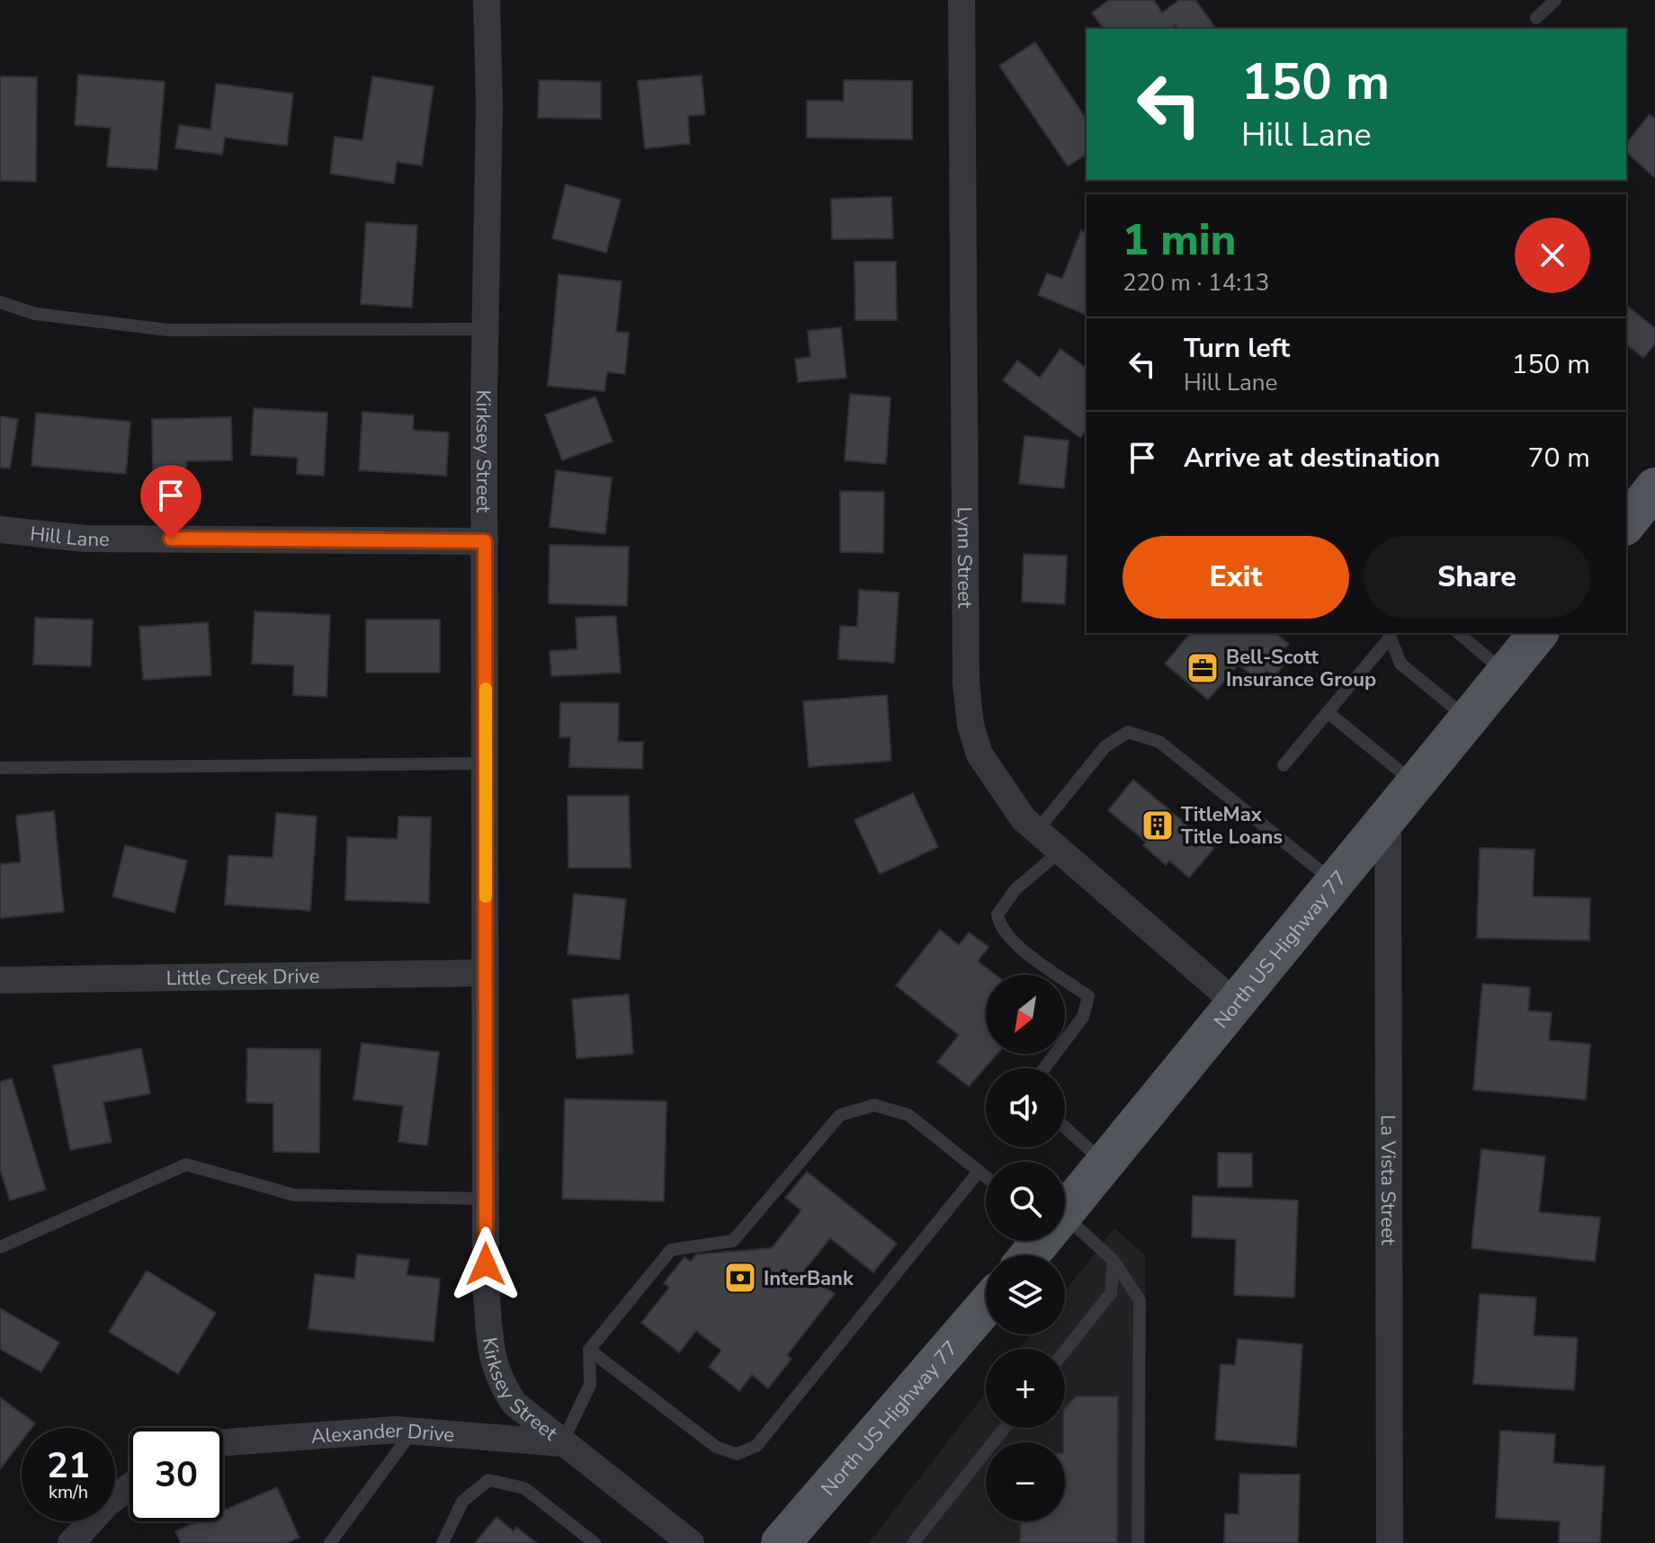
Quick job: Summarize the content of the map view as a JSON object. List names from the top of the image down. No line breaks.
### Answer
{"streets":{"main road":["North US Highway 77"],"street":["Kirksey Street","Hill Lane","Lynn Street","Little Creek Drive","La Vista Street","Alexander Drive"]},"crossings":[["Kirksey Street","Hill Lane"],["Kirksey Street","Little Creek Drive"],["Kirksey Street","Alexander Drive"],["Lynn Street","North US Highway 77"],["North US Highway 77","La Vista Street"]],"places":{"office":["Bell-Scott Insurance Group"],"building":["TitleMax Title Loans"],"bank":["InterBank"]},"north":"bottom left","page":{"turn":["150 m","Hill Lane"],"heading":["1 min","220 m · 14:13"],"list":[{"name":"Turn left","note":"Hill Lane","value":"150 m"},{"name":"Arrive at destination","value":"70 m"}],"buttons":["Exit","Share"],"map_buttons":["+","−"],"speed":"21 km/h","limit":"30"}}
